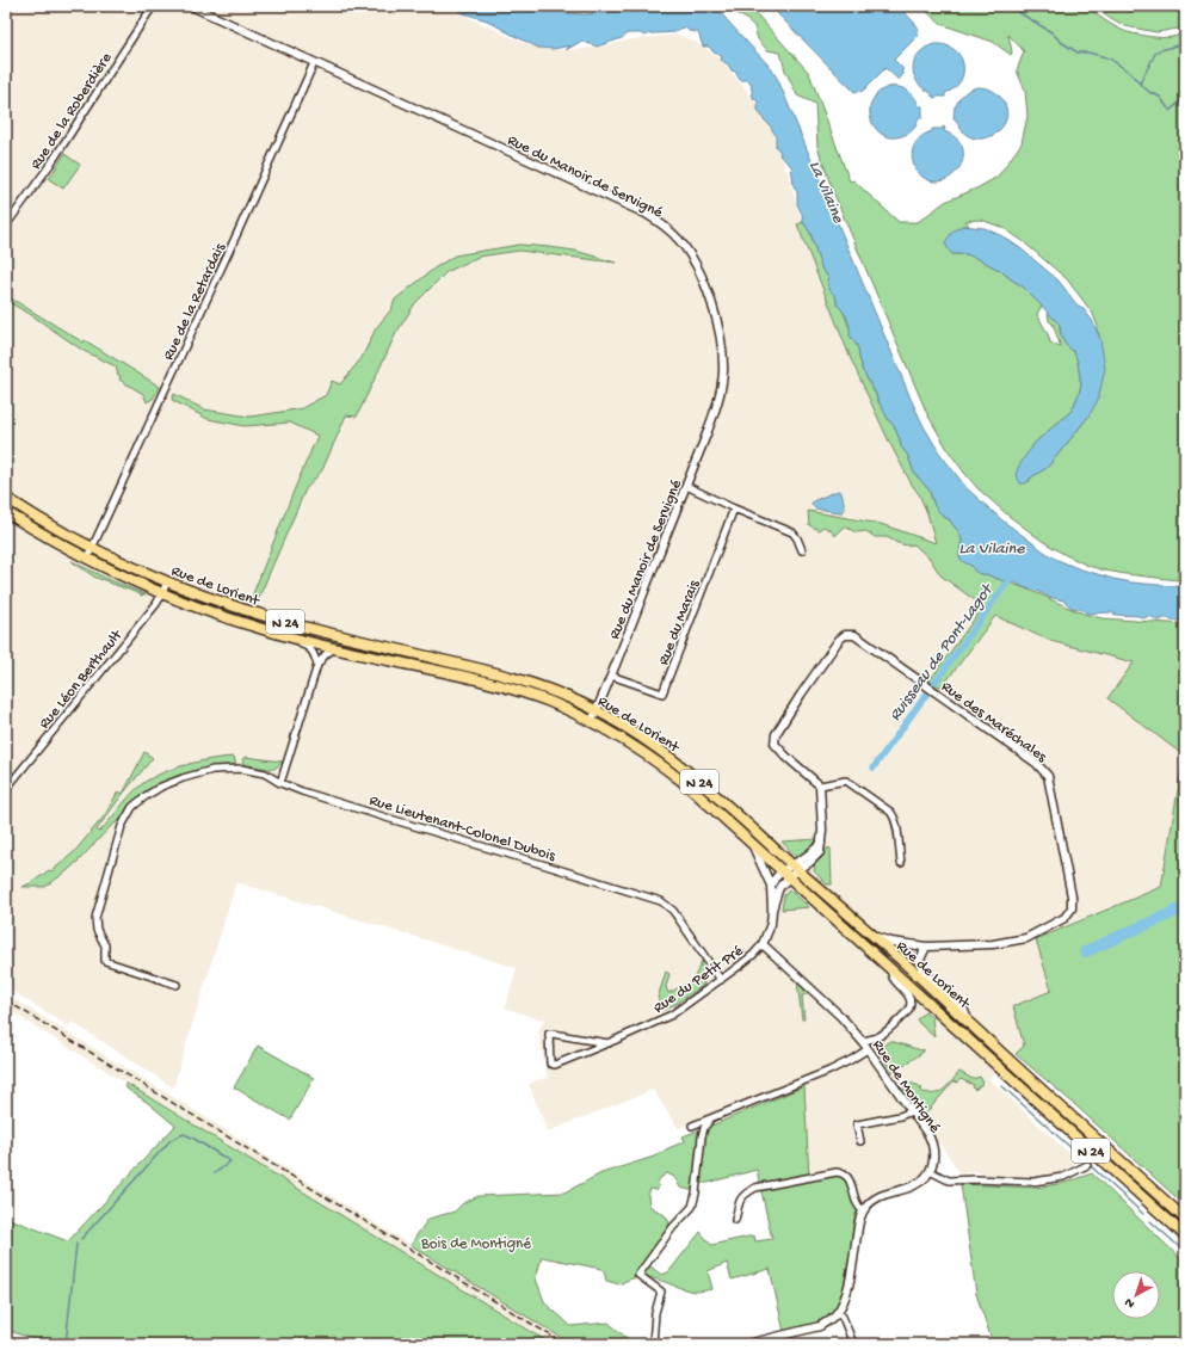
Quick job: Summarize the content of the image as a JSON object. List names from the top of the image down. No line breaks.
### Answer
{"streets":{"main road":["Rue de Lorient","N 24"],"street":["Rue de la Roberdière","Rue du Manoir de Servigné","Rue de la Retardais","Rue du Marais","Rue Léon Berthault","Rue des Maréchales","Rue Lieutenant-Colonel Dubois","Rue du Petit Pré","Rue de Montigné"]},"crossings":[["Rue du Manoir de Servigné","Rue de la Retardais"],["Rue du Manoir de Servigné","Rue de Lorient"],["Rue du Manoir de Servigné","Rue du Marais"],["Rue de la Retardais","Rue de Lorient"],["Rue de Lorient","Rue Léon Berthault"],["Rue de Lorient","Rue des Maréchales"],["Rue de Lorient","Rue du Petit Pré"],["Rue Lieutenant-Colonel Dubois","Rue du Petit Pré"],["Rue du Petit Pré","Rue de Montigné"]],"water":["La Vilaine","Ruisseau de Pont-Lagot"],"parks":["Bois de Montigné"],"north":"bottom left"}
